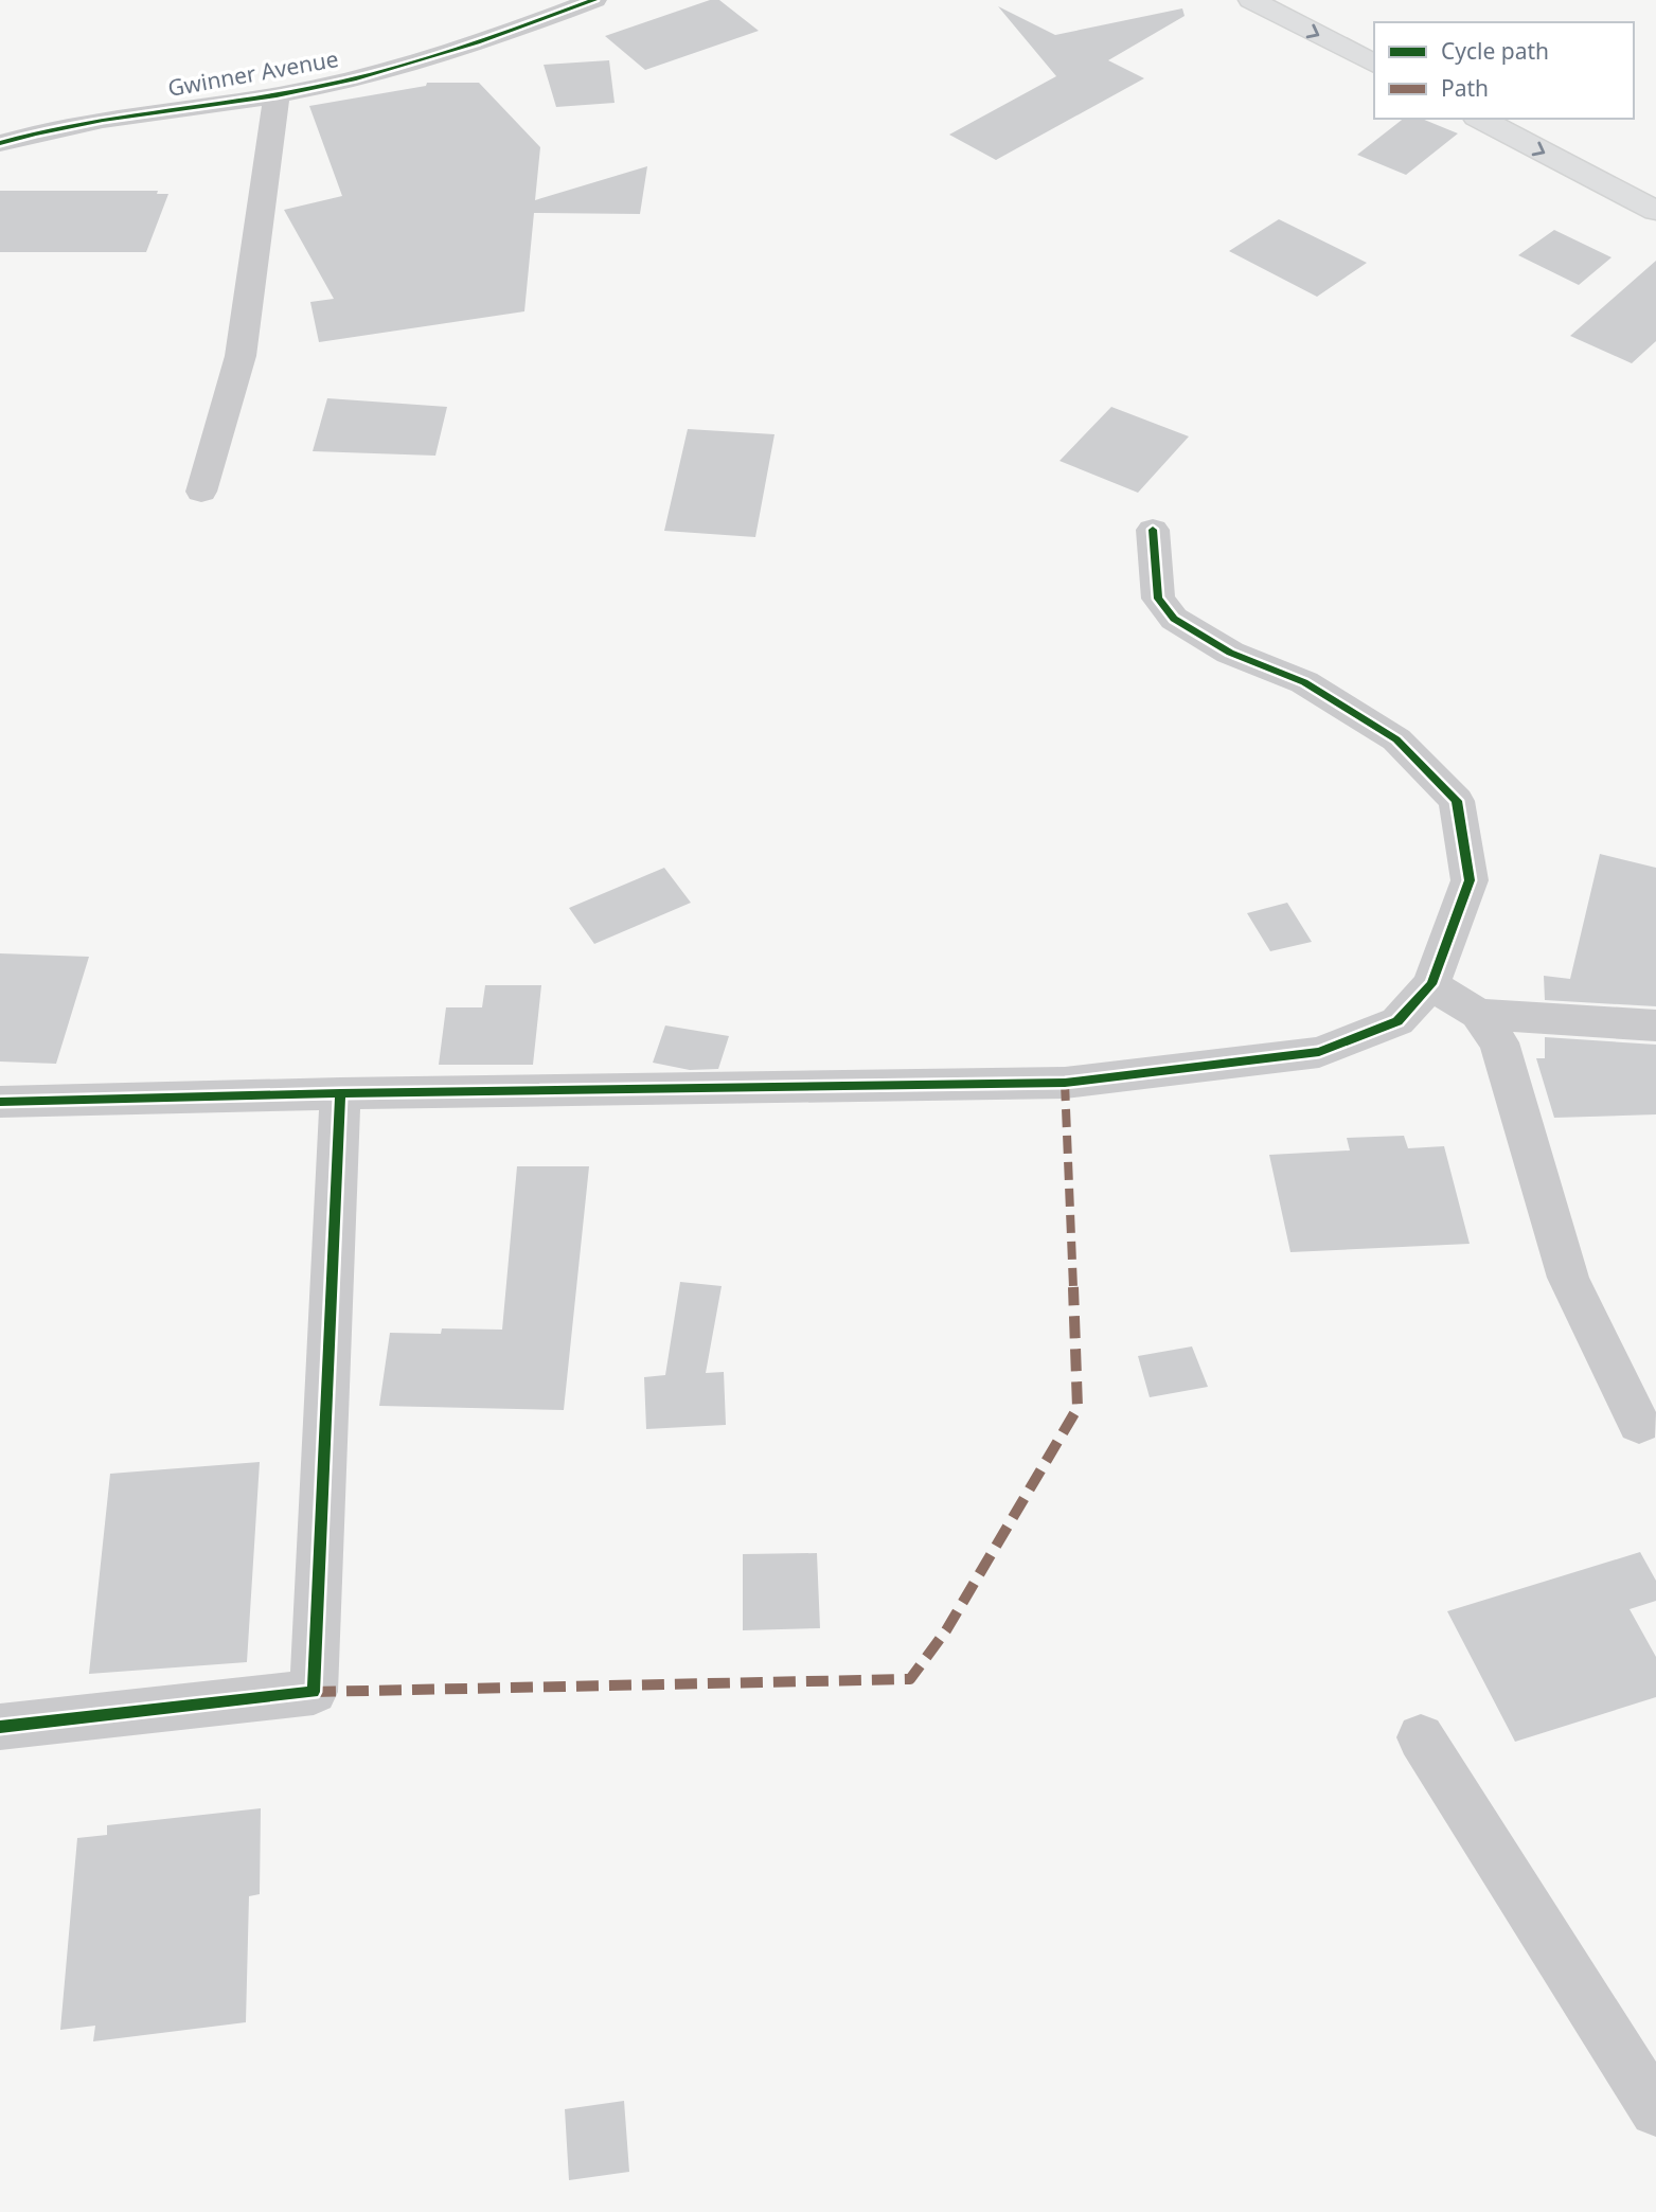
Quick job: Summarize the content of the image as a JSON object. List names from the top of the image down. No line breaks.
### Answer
{"streets":{"street":["Gwinner Avenue"]},"legend":["Cycle path","Path"]}
